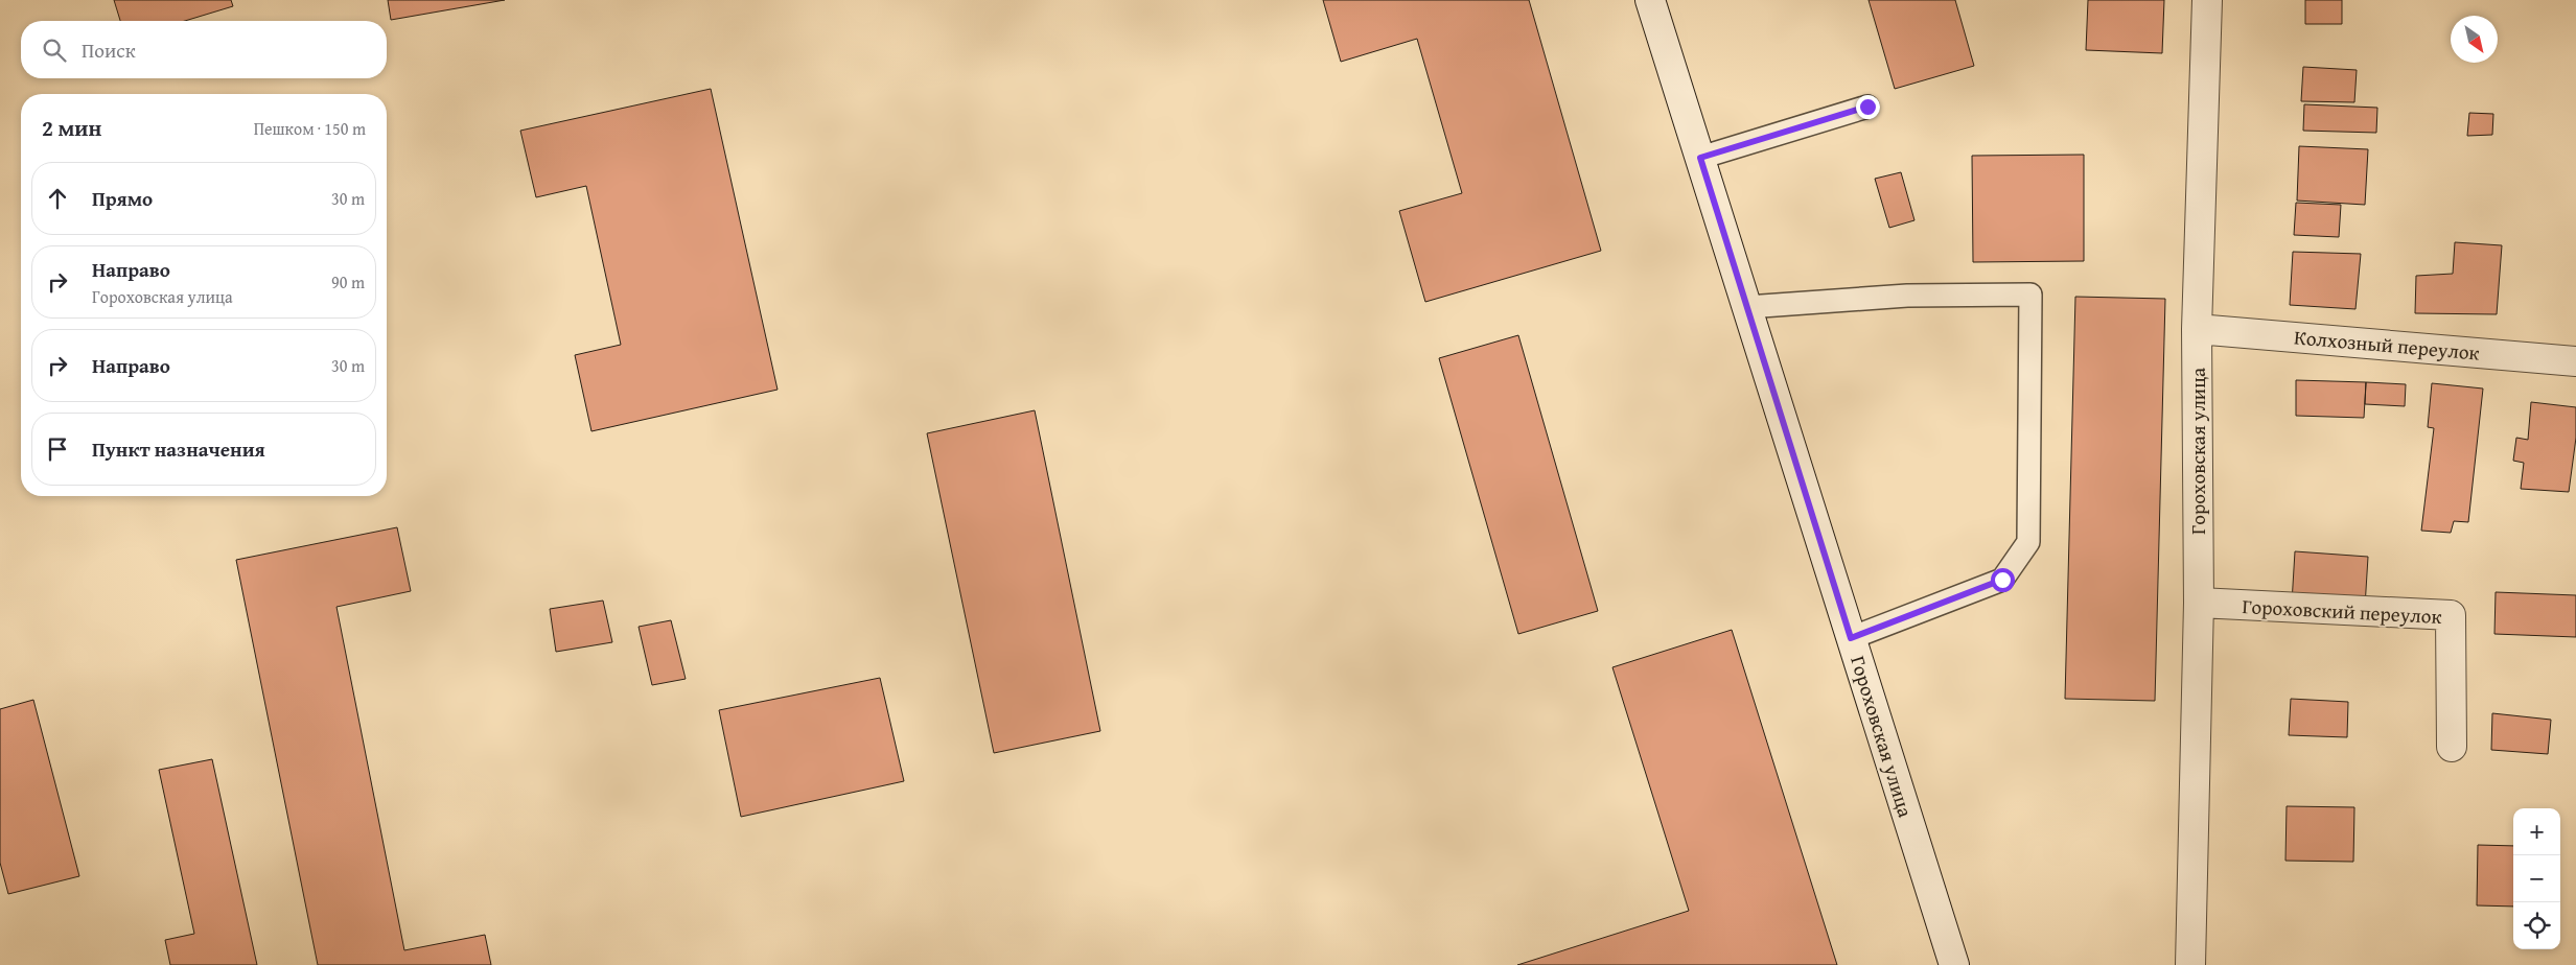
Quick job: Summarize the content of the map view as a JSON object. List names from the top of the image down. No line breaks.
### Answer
{"streets":{"street":["Колхозный переулок","Гороховская улица","Гороховский переулок"]},"crossings":[["Колхозный переулок","Гороховская улица"],["Гороховская улица","Гороховский переулок"]],"north":"bottom right","page":{"search":"Поиск","heading":["2 мин","Пешком · 150 m"],"list":[["Прямо","30 m"],["Направо","Гороховская улица","90 m"],["Направо","30 m"],"Пункт назначения"],"map_buttons":["+","−"]}}
